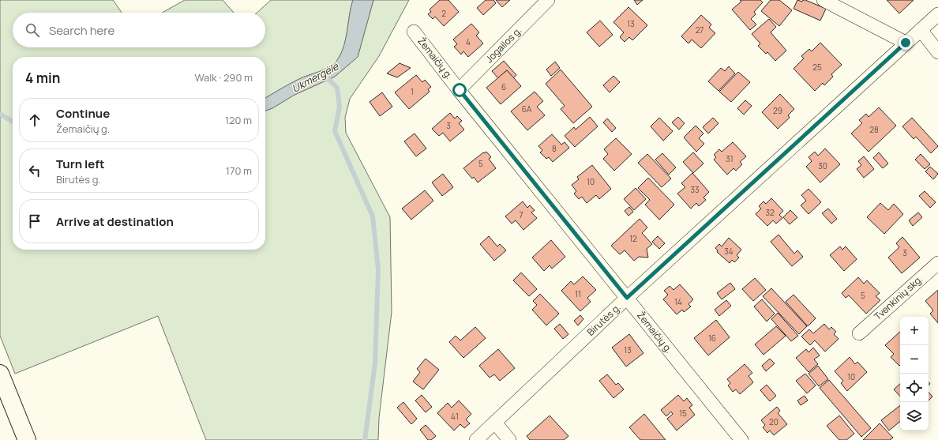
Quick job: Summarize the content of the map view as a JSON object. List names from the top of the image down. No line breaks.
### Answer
{"streets":{"street":["Jogailos g.","Žemaičių g.","Tvenkinių skg.","Birutės g."]},"crossings":[["Jogailos g.","Žemaičių g."],["Žemaičių g.","Birutės g."]],"water":["Ukmergėlė"],"house_numbers":["2","13","27","4","25","6","1","6A","29","3","28","8","31","5","30","10","33","32","7","12","34","3","11","5","14","16","13","10","15","41","20"],"page":{"search":"Search here","heading":["4 min","Walk · 290 m"],"list":[["Continue","Žemaičių g.","120 m"],["Turn left","Birutės g.","170 m"],"Arrive at destination"],"map_buttons":["+","−"]}}
